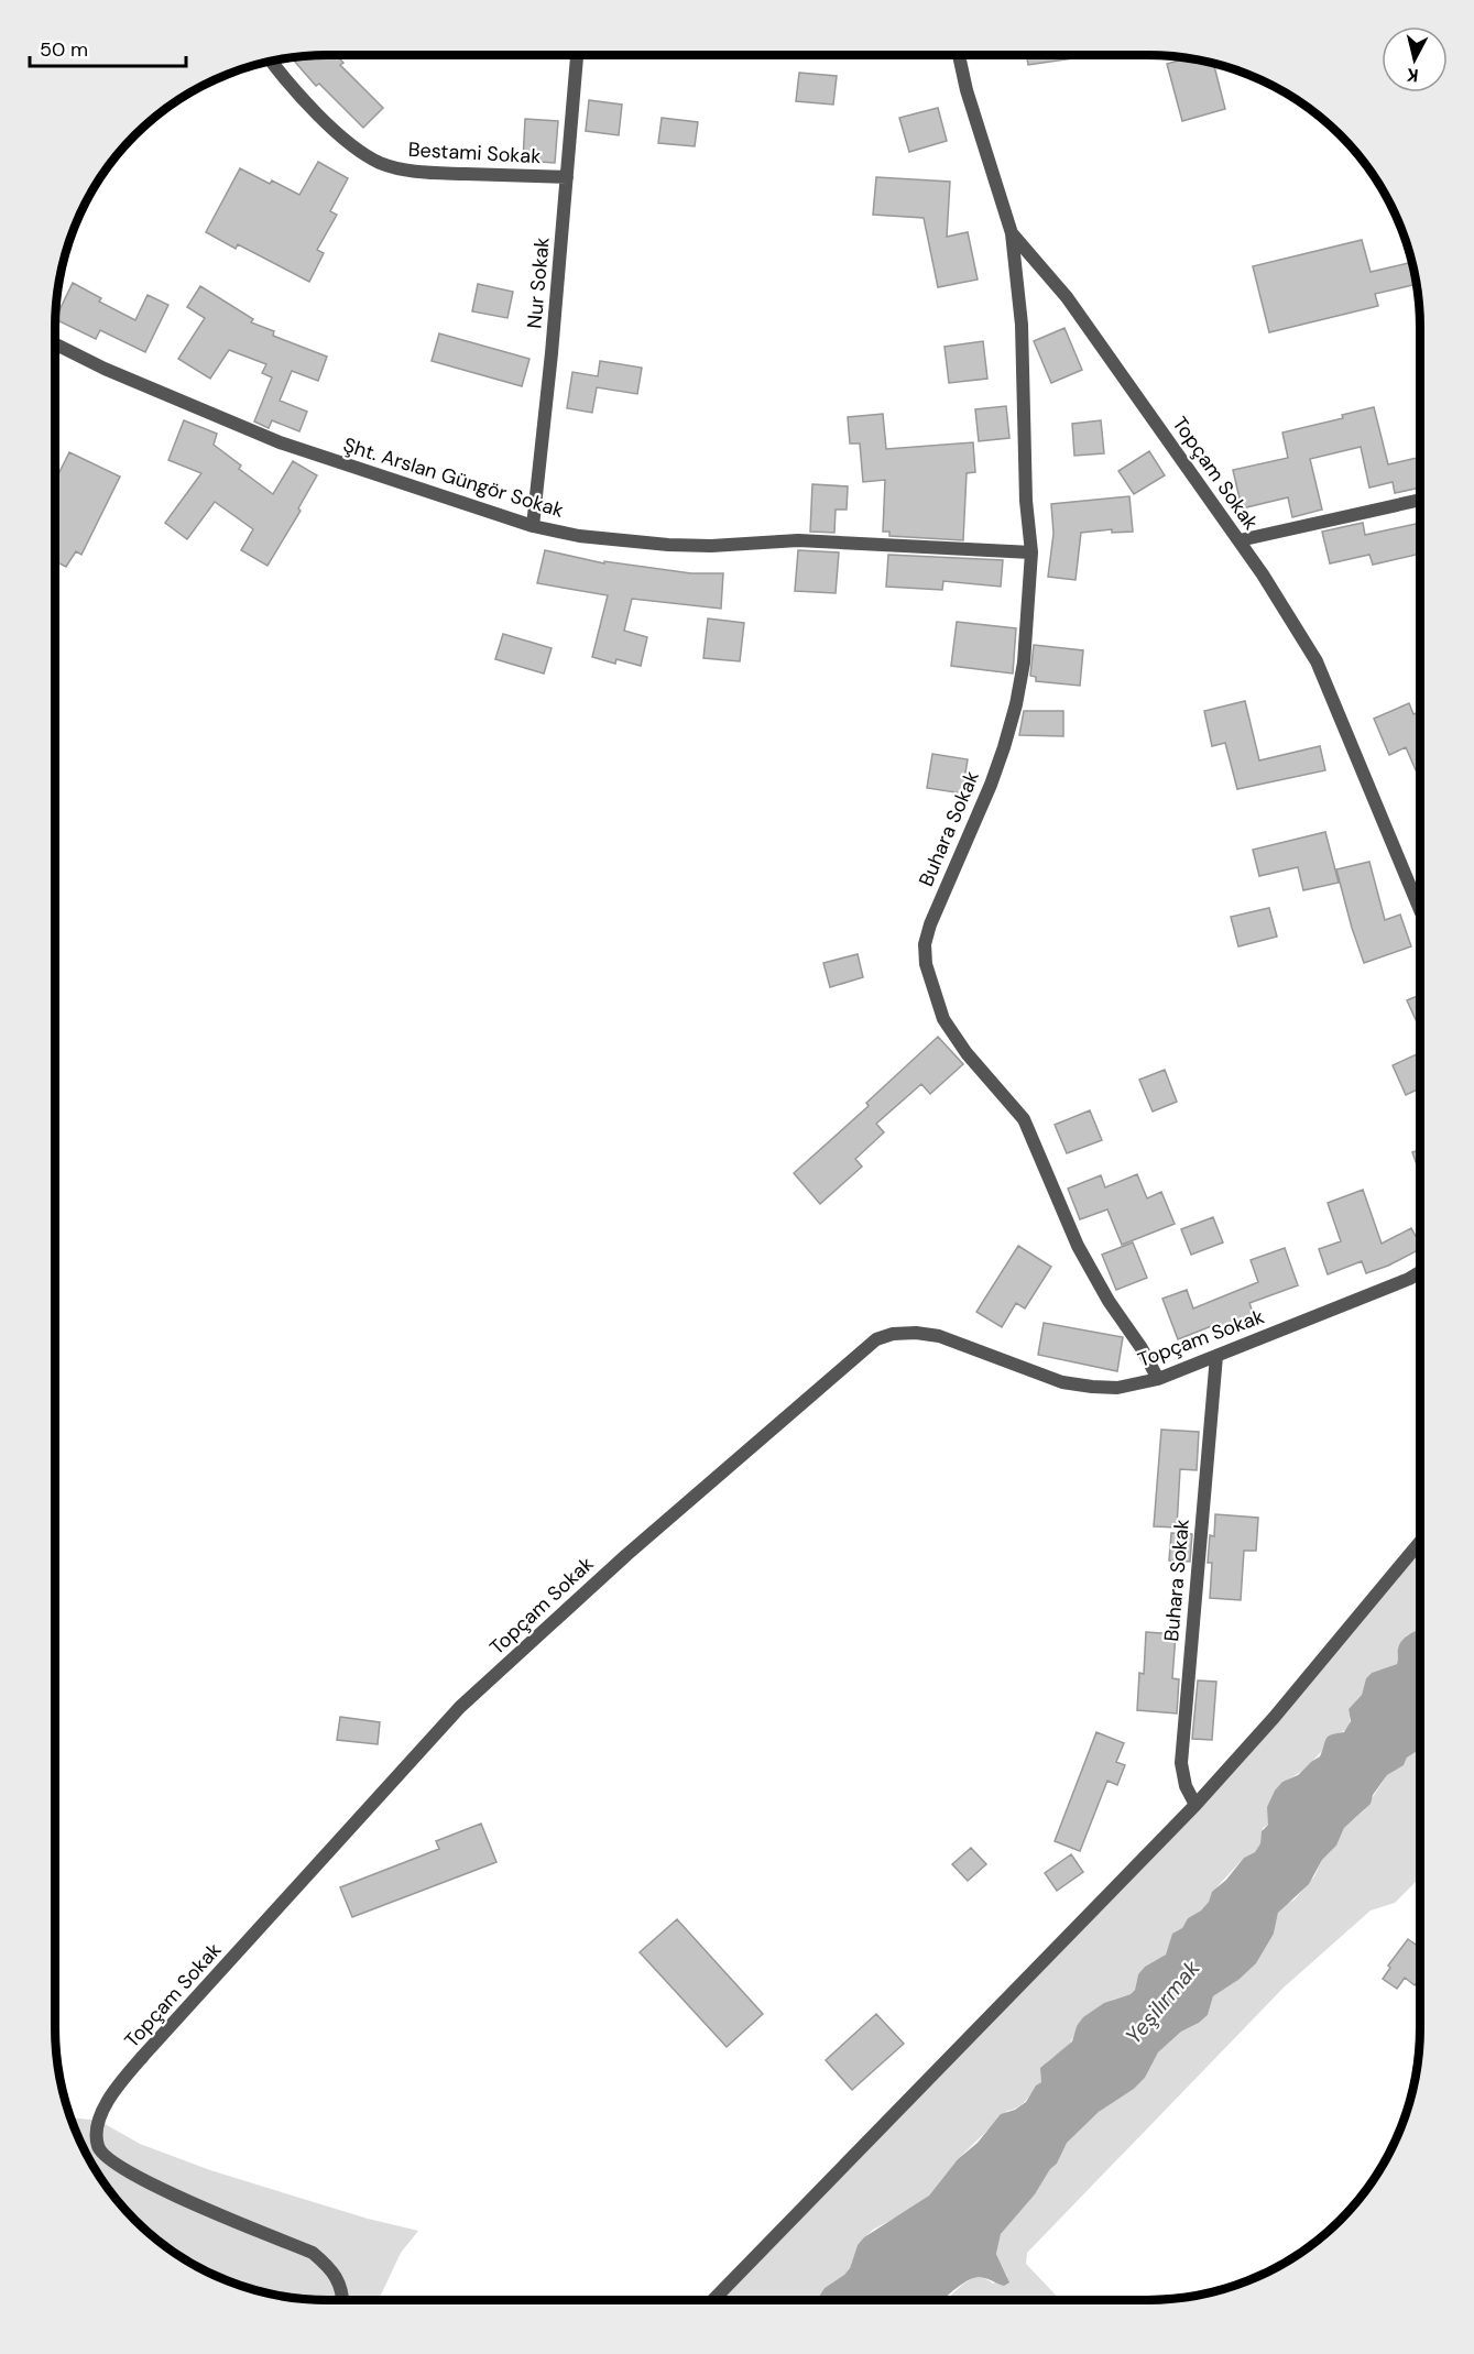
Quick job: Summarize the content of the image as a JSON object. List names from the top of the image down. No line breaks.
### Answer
{"streets":{"street":["Bestami Sokak","Nur Sokak","Topçam Sokak","Şht. Arslan Güngör Sokak","Buhara Sokak"]},"crossings":[["Bestami Sokak","Nur Sokak"],["Nur Sokak","Şht. Arslan Güngör Sokak"],["Topçam Sokak","Buhara Sokak"],["Şht. Arslan Güngör Sokak","Buhara Sokak"]],"water":["Yeşilırmak"],"scale_bar":"50 m","north":"bottom"}
